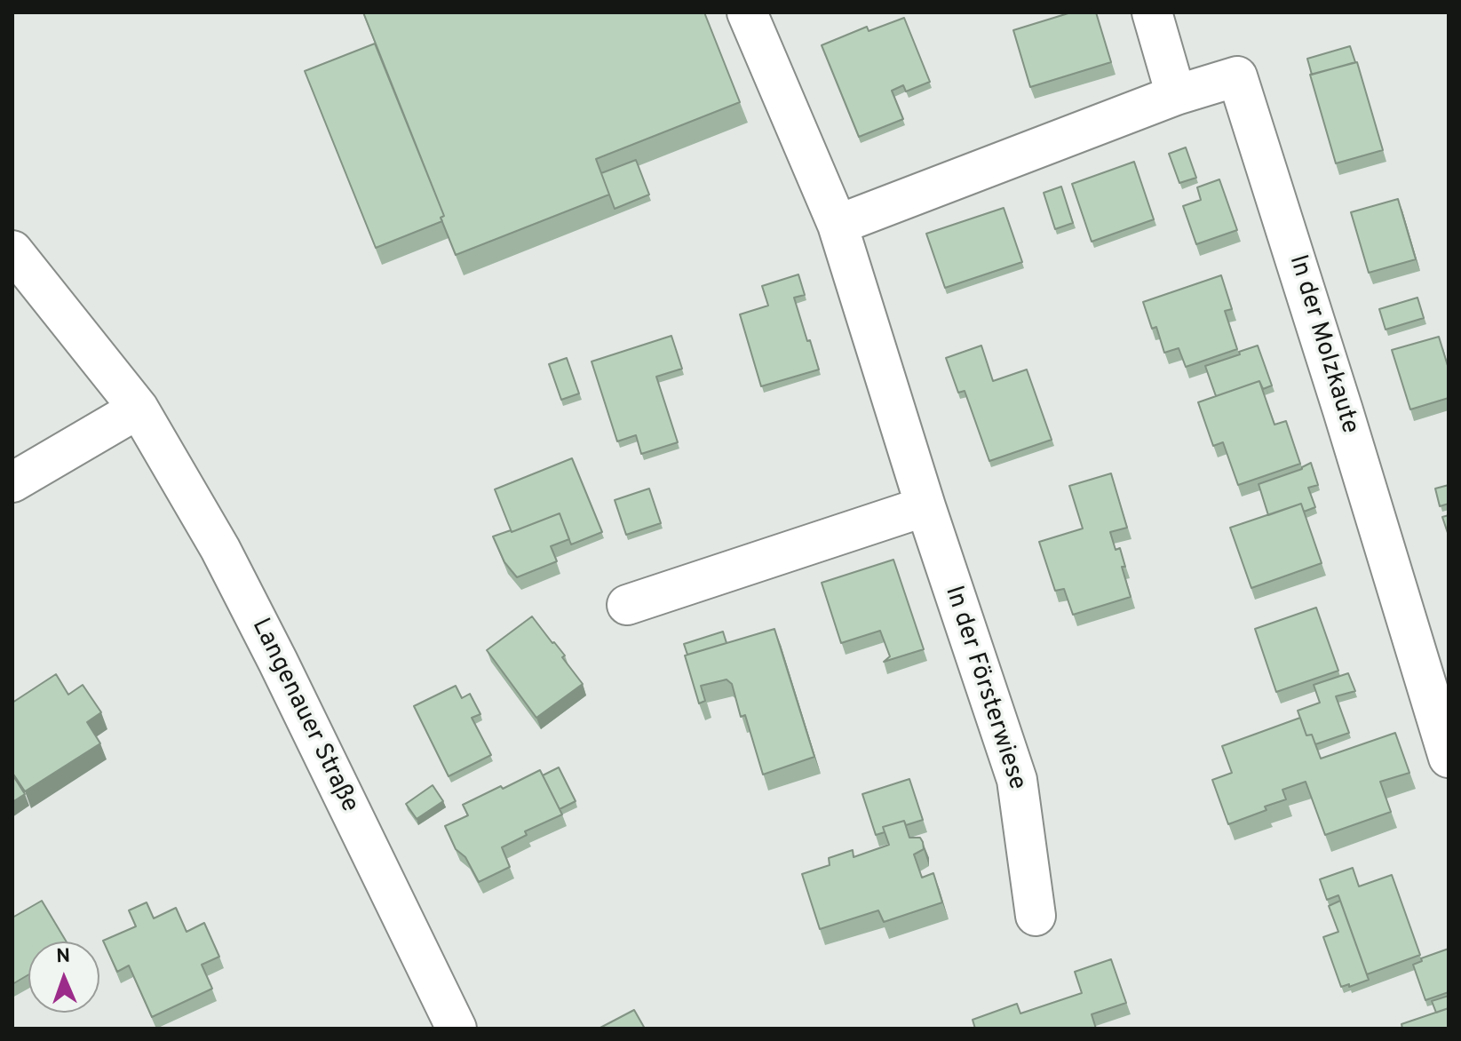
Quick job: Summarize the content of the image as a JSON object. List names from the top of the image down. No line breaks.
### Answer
{"streets":{"street":["In der Molzkaute","In der Försterwiese","Langenauer Straße"]},"north":"top"}
